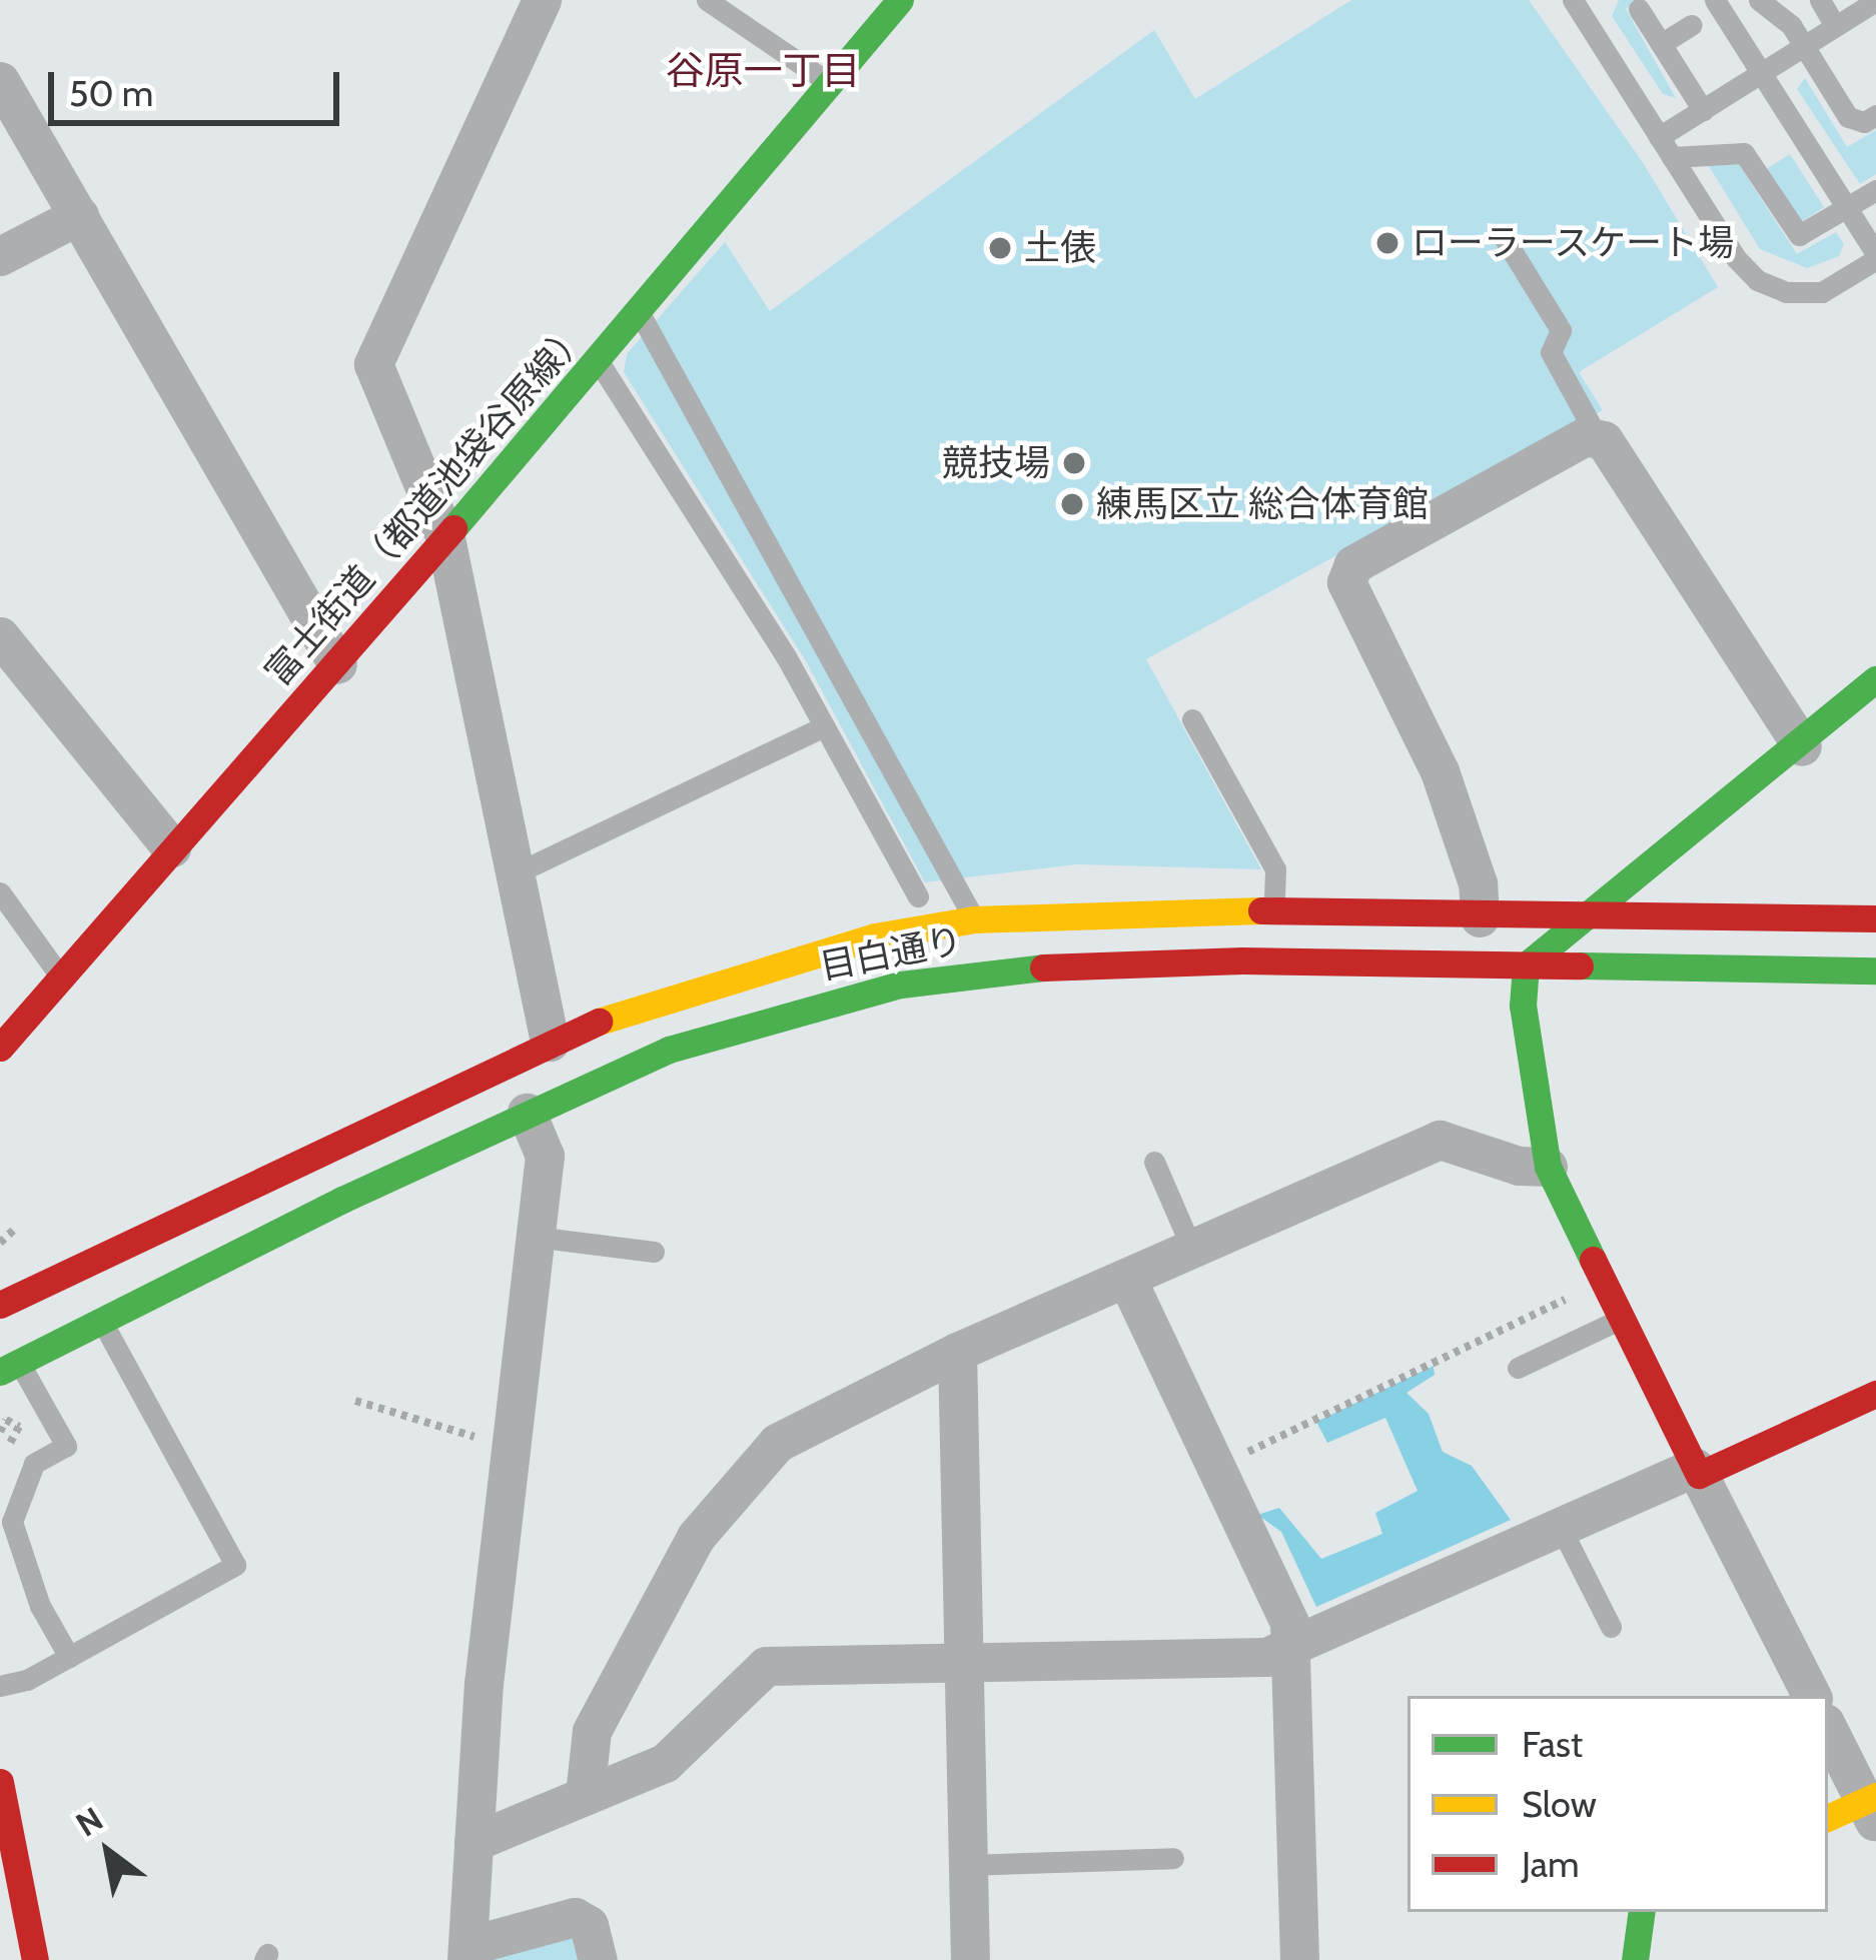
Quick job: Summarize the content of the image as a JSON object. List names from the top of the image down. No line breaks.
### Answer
{"streets":{"main road":["富士街道（都道池袋谷原線）","目白通り"]},"districts":["谷原一丁目"],"places":["ローラースケート場","土俵","競技場","練馬区立 総合体育館"],"legend":["Fast","Slow","Jam"],"scale_bar":"50 m","north":"top left"}
